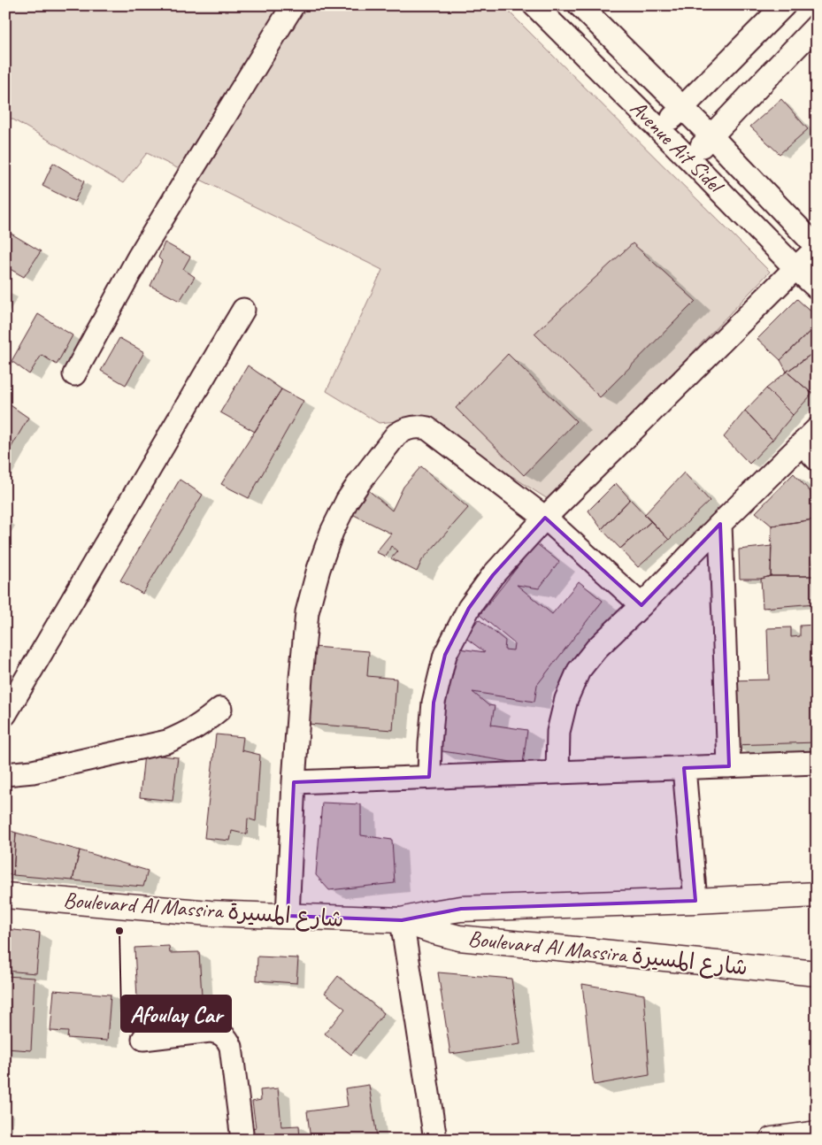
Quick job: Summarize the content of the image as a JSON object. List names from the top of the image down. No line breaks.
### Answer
{"streets":{"main road":["Boulevard Al Massira شارع المسيرة"],"street":["Avenue Ait Sidel"]},"places":["Afoulay Car"]}
